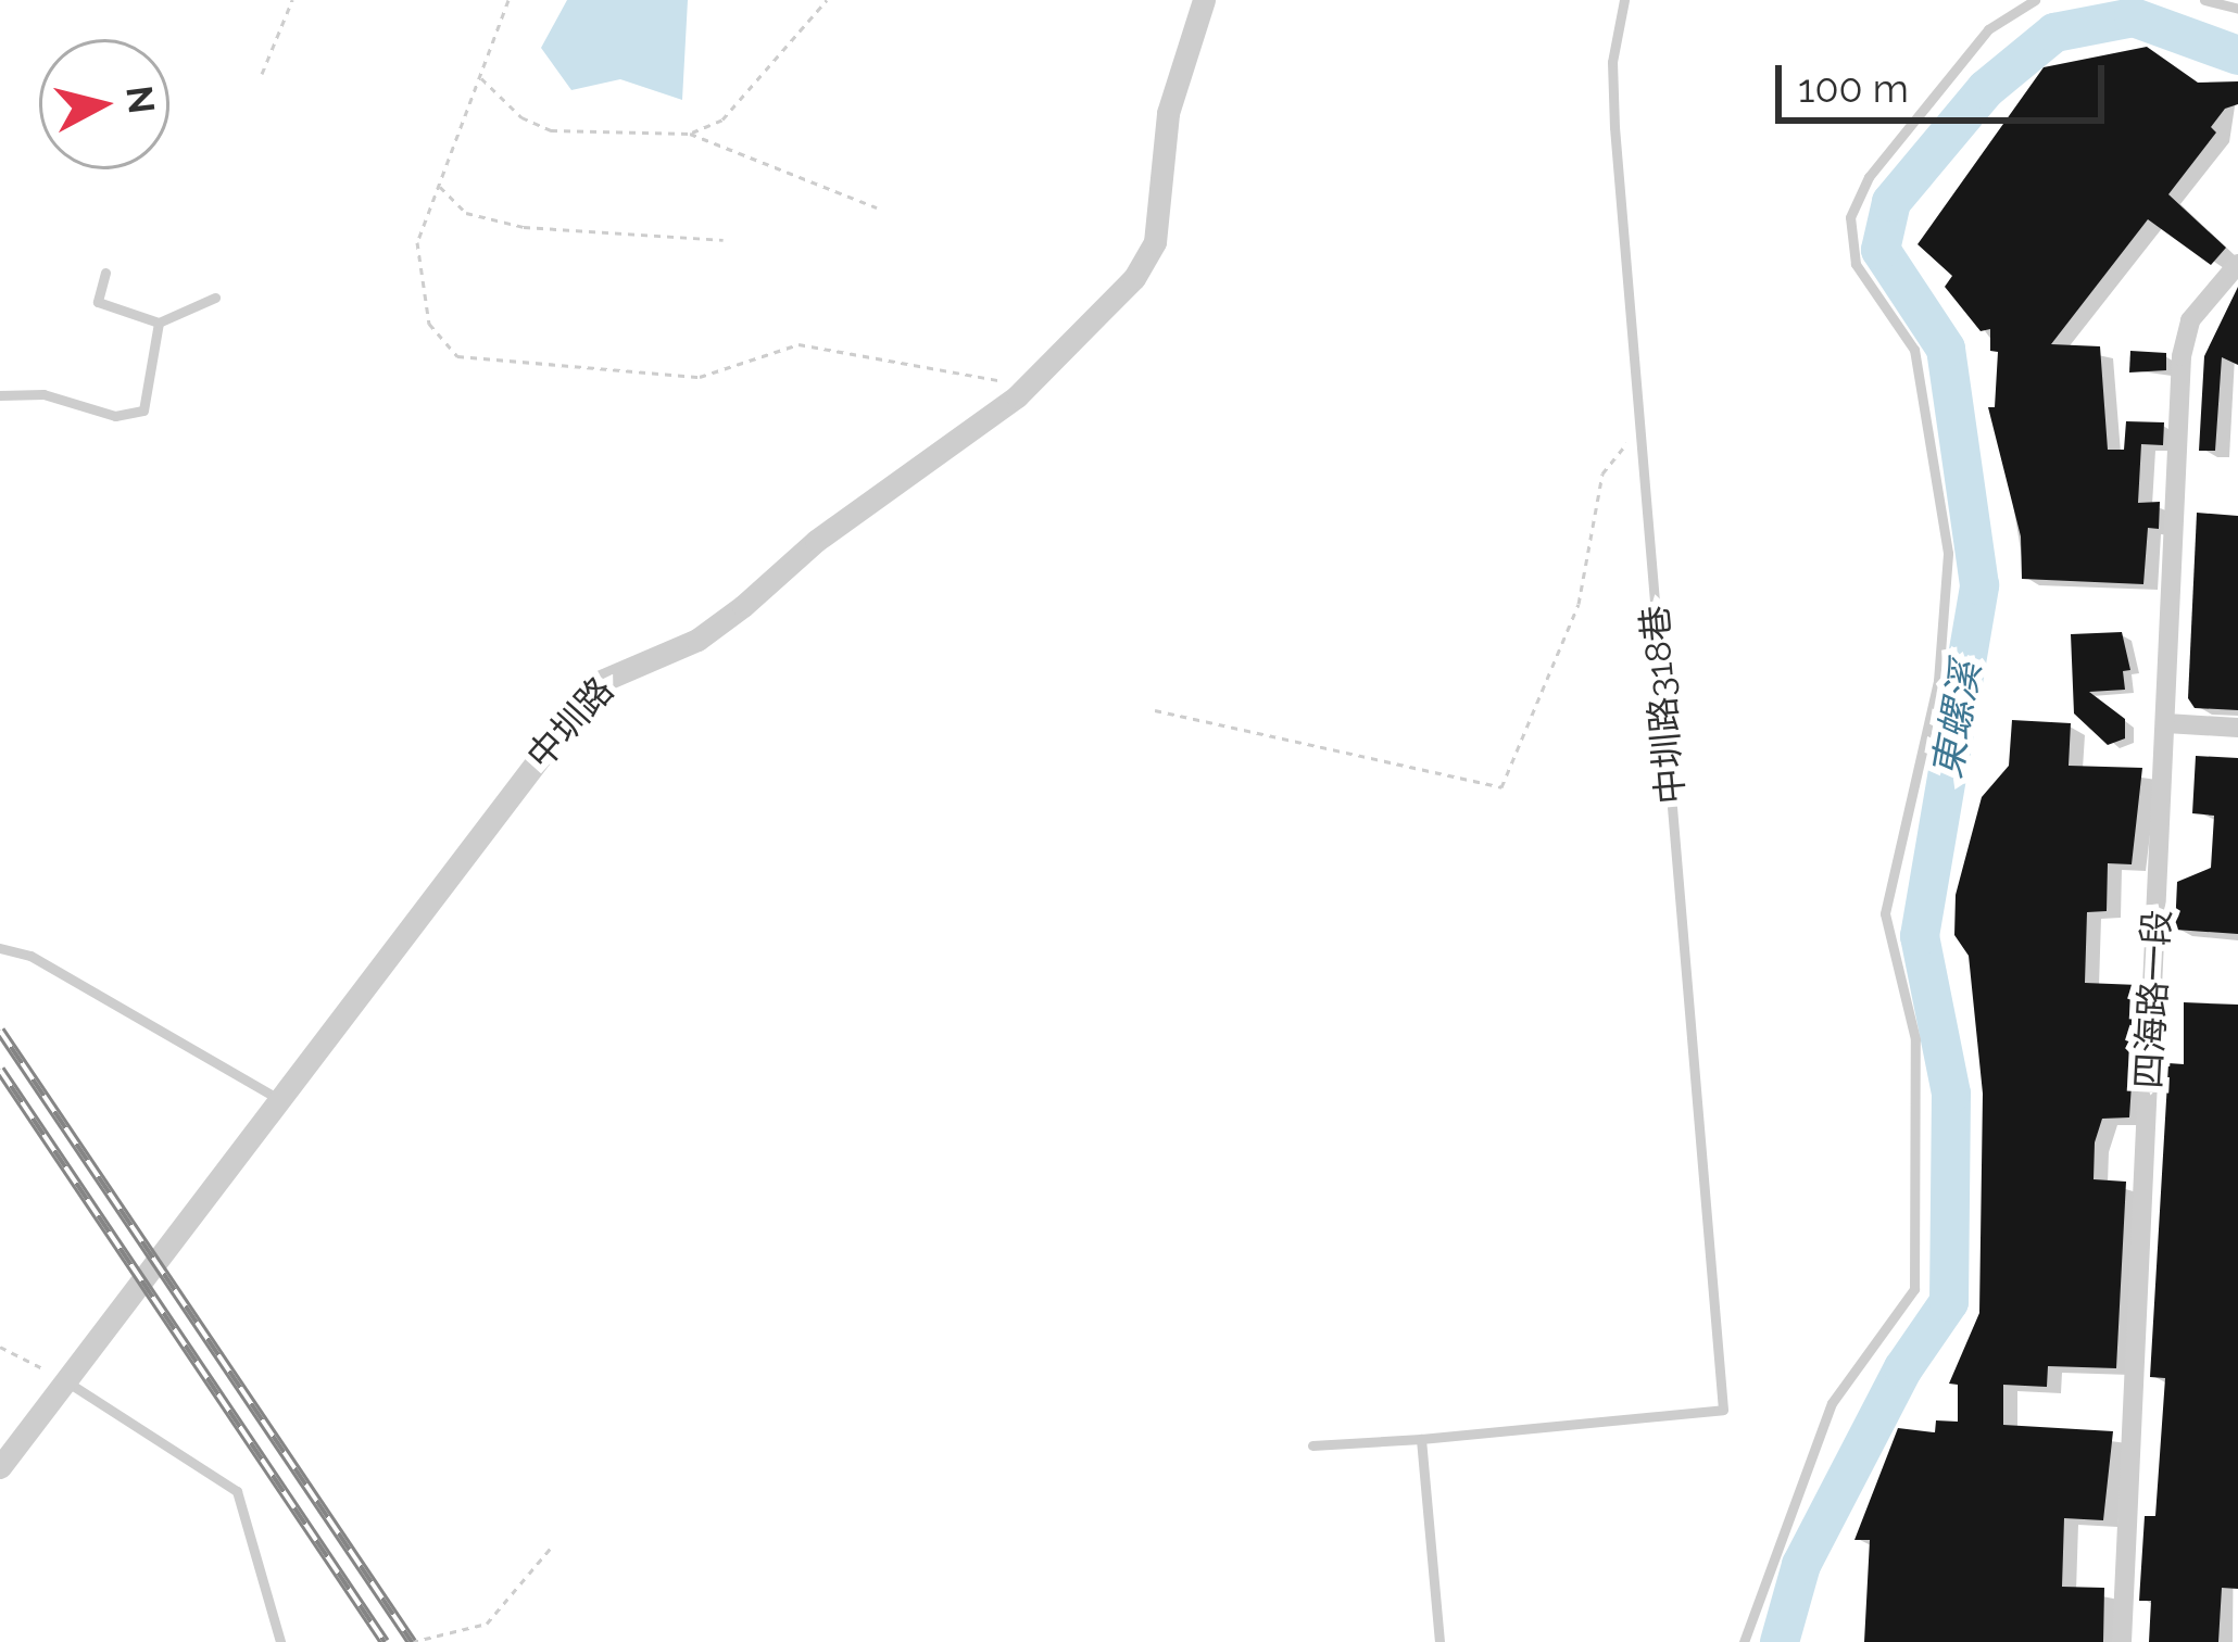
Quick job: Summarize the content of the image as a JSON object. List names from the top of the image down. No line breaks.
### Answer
{"streets":{"street":["中圳路","四海路一段"],"lane":["中圳路318巷"]},"water":["東螺溪"],"scale_bar":"100 m","north":"right"}
